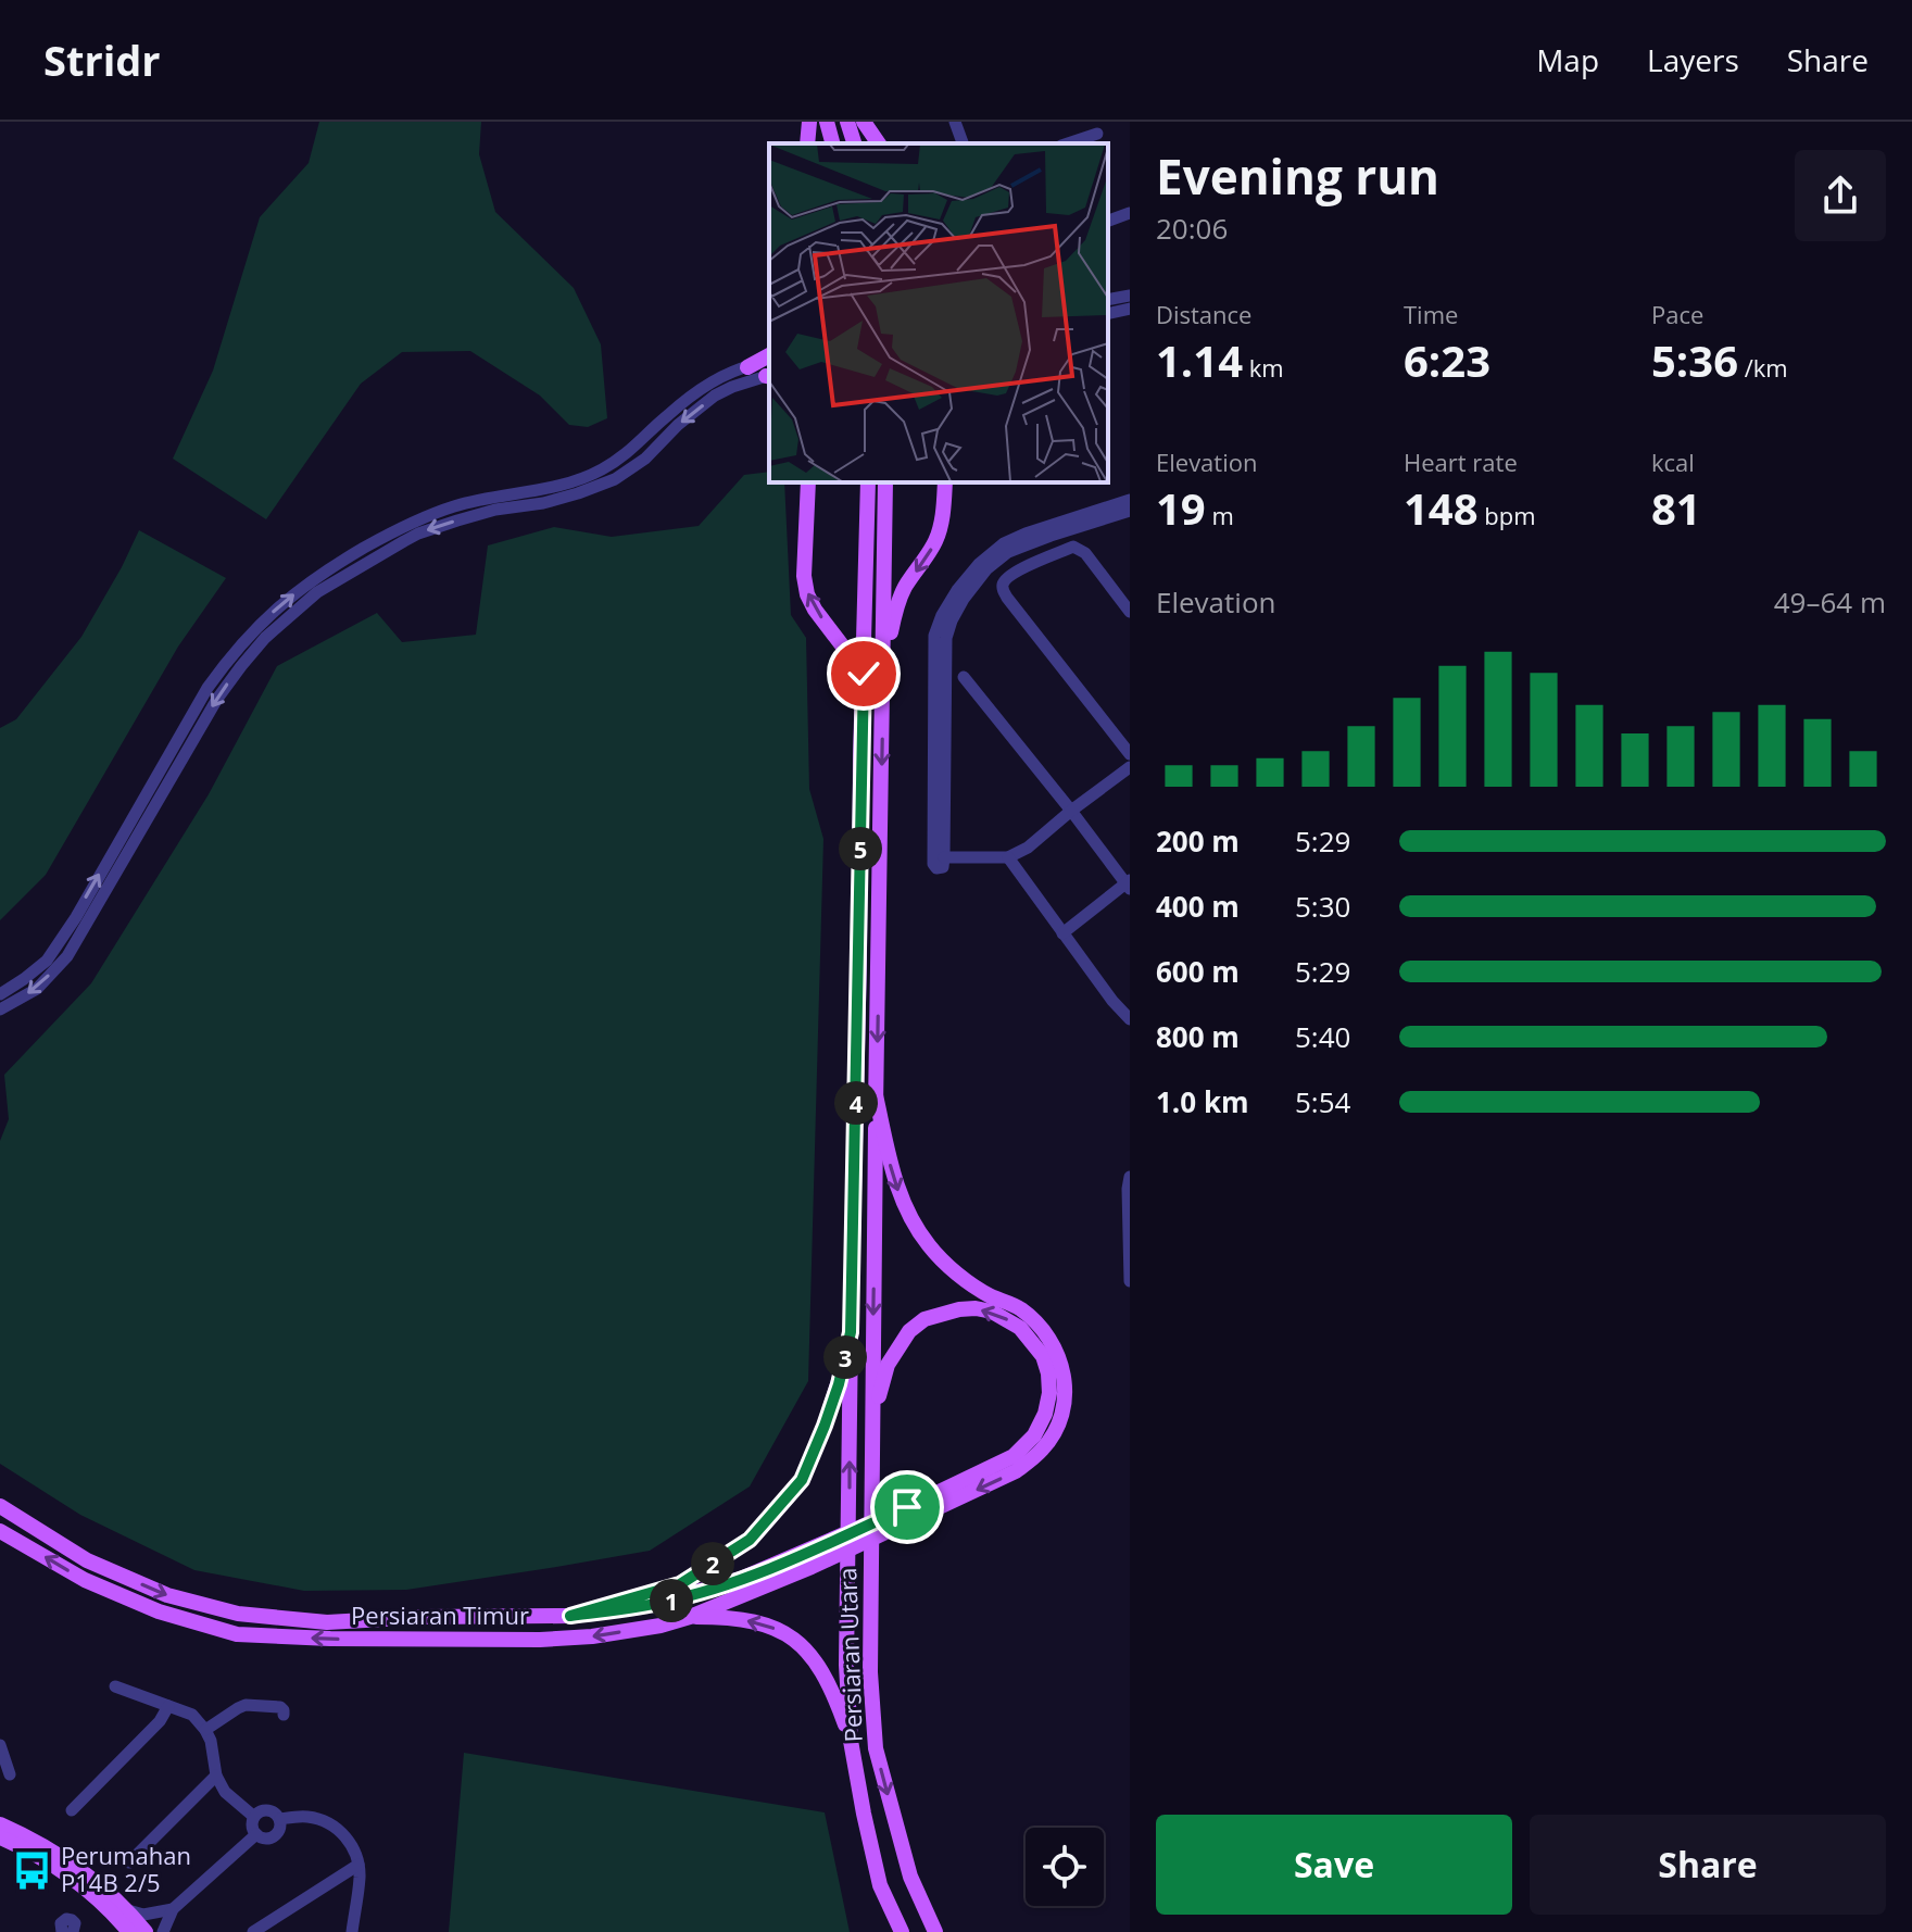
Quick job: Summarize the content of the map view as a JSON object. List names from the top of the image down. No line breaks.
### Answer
{"streets":{"main road":["Persiaran Timur","Persiaran Utara"]},"places":{"bus stop":["Perumahan P14B 2/5"]},"page":{"header":"Stridr","nav":["Map","Layers","Share"],"heading":["Evening run","20:06"],"stats":[["Distance","1.14 km"],["Time","6:23"],["Pace","5:36 /km"],["Elevation","19 m"],["Heart rate","148 bpm"],["kcal","81"]],"chart":["Elevation","49–64 m"],"list":[{"name":"200 m","note":"5:29"},{"name":"400 m","note":"5:30"},{"name":"600 m","note":"5:29"},{"name":"800 m","note":"5:40"},{"name":"1.0 km","note":"5:54"}],"pins":["5","4","3","2","1"],"buttons":["Save","Share"]}}
